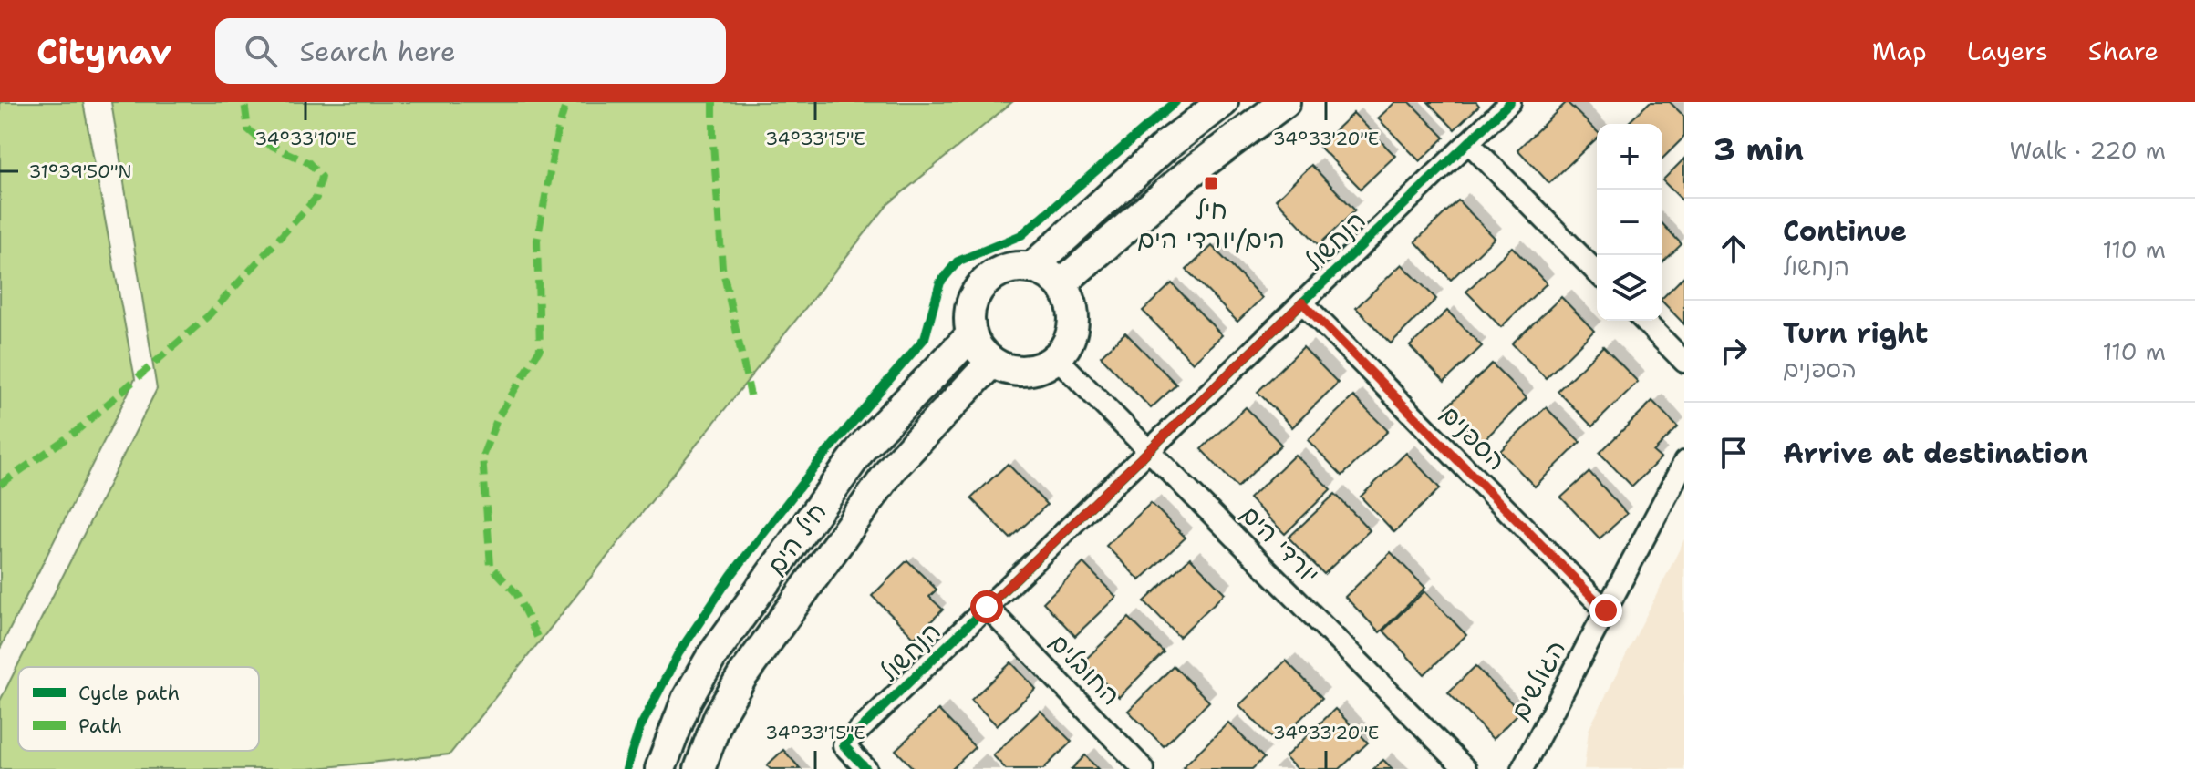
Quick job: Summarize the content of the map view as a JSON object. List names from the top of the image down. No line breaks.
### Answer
{"streets":{"main road":["חיל הים"],"street":["הנחשול","הספנים","יורדי הים","החובלים","הגולשים"]},"crossings":[["הנחשול","הספנים"],["הנחשול","יורדי הים"],["הנחשול","החובלים"],["הספנים","הגולשים"],["חיל הים","יורדי הים"]],"places":{"transit":["חיל הים/יורדי הים"]},"legend":["Cycle path","Path"],"page":{"header":"Citynav","search":"Search here","nav":["Map","Layers","Share"],"heading":["3 min","Walk · 220 m"],"map_buttons":["+","−"],"list":[["Continue","הנחשול","110 m"],["Turn right","הספנים","110 m"],"Arrive at destination"]},"coordinates":["34°33'10\"E","34°33'15\"E","34°33'20\"E","31°39'50\"N"]}
